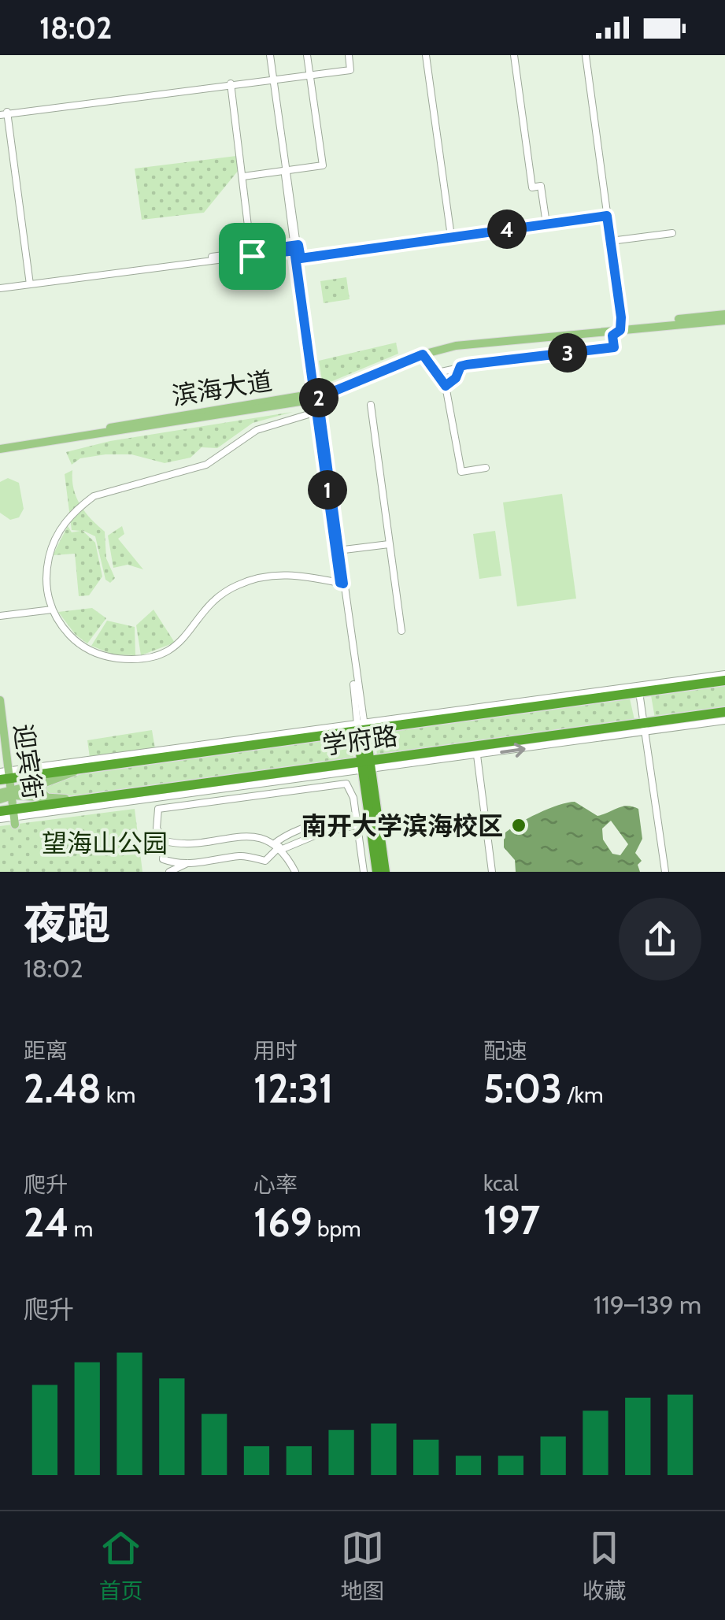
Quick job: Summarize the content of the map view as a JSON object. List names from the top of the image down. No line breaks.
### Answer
{"streets":{"highway":["学府路"],"main road":["滨海大道","迎宾街"]},"crossings":[["学府路","迎宾街"]],"parks":["望海山公园"],"places":["南开大学滨海校区"],"page":{"status":"18:02","pins":["4","3","2","1"],"heading":["夜跑","18:02"],"stats":[["距离","2.48 km"],["用时","12:31"],["配速","5:03 /km"],["爬升","24 m"],["心率","169 bpm"],["kcal","197"]],"chart":["爬升","119–139 m"],"tabs":["首页","地图","收藏"]}}
